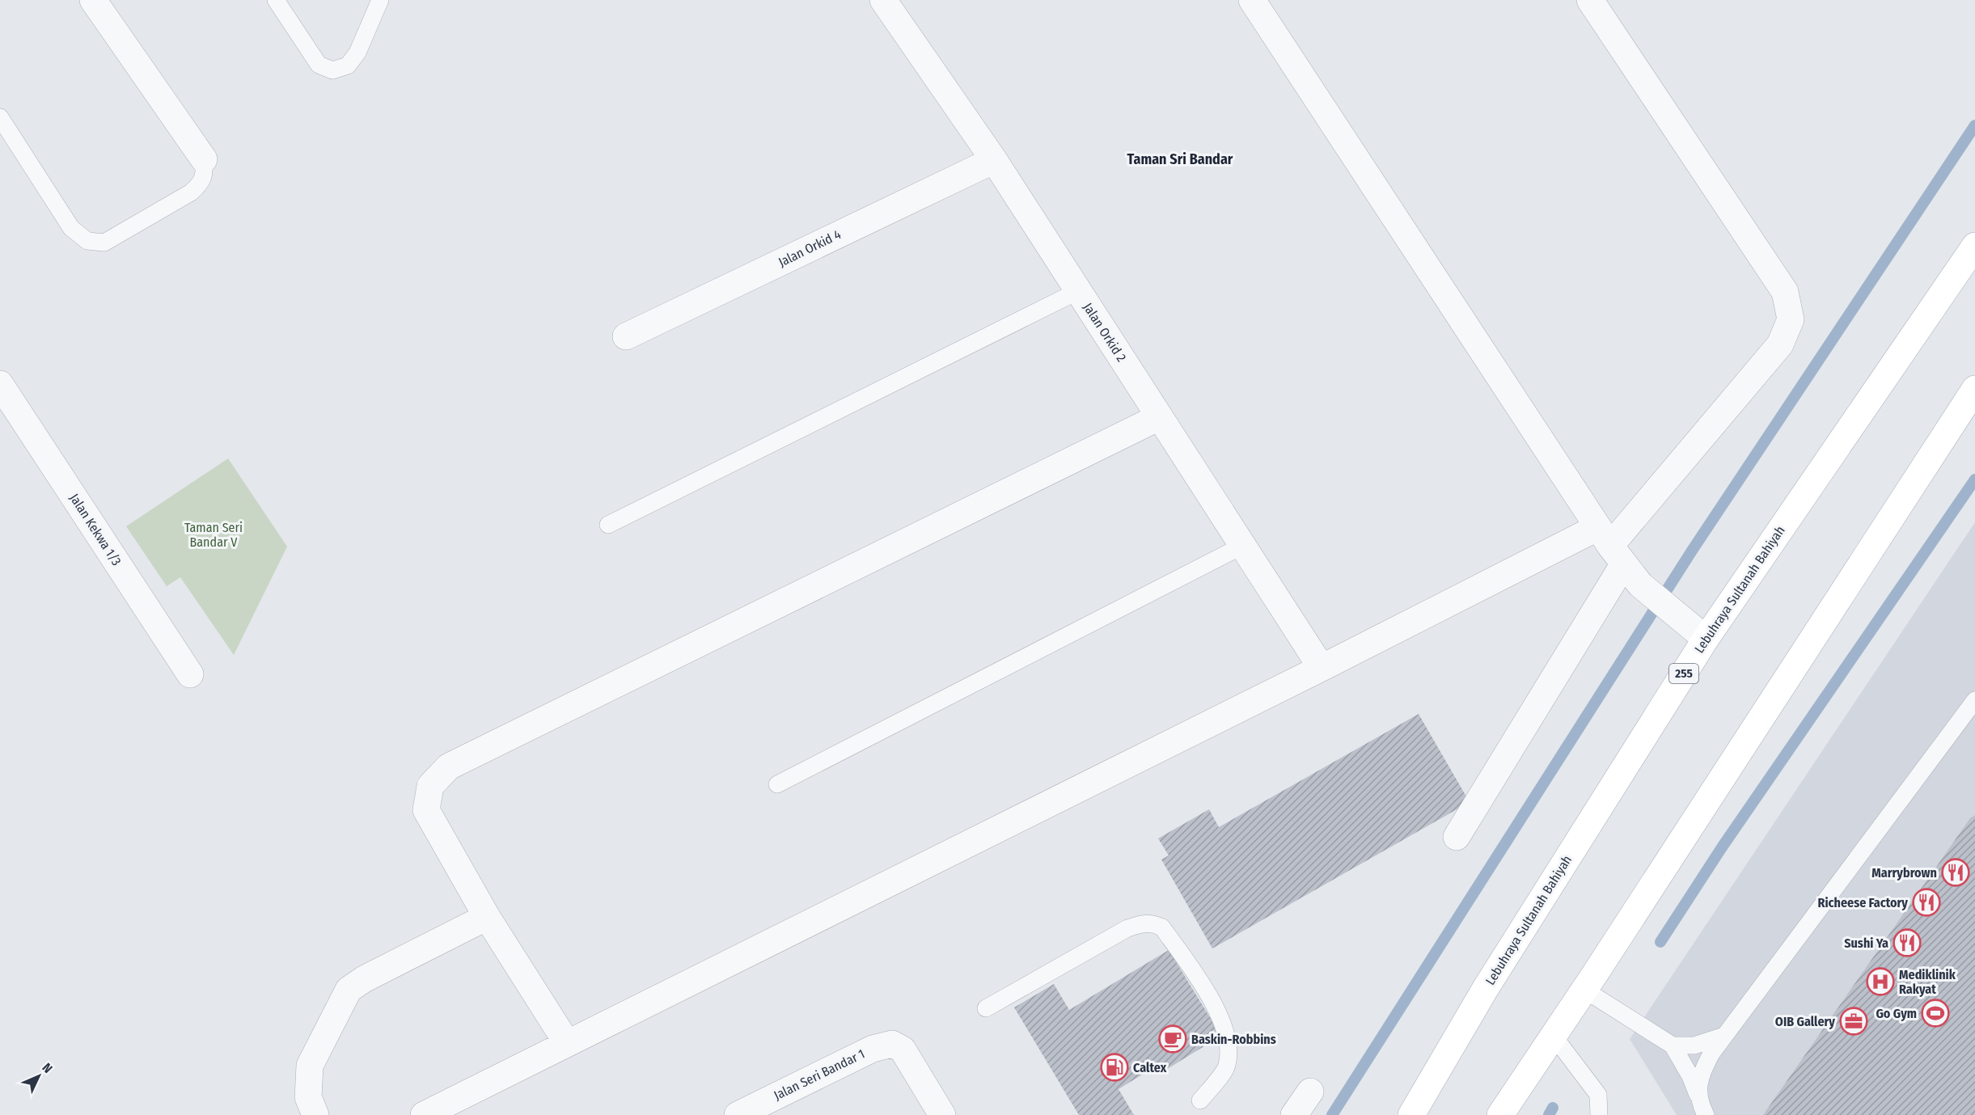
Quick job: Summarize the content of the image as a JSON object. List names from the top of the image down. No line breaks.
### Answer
{"streets":{"main road":["Lebuhraya Sultanah Bahiyah","255"],"street":["Jalan Orkid 4","Jalan Orkid 2","Jalan Kekwa 1/3","Jalan Seri Bandar 1"]},"crossings":[["Jalan Orkid 4","Jalan Orkid 2"]],"districts":["Taman Sri Bandar"],"parks":["Taman Seri Bandar V"],"places":{"restaurant":["Marrybrown","Richeese Factory","Sushi Ya"],"hospital":["Mediklinik Rakyat"],"sports":["Go Gym"],"office":["OIB Gallery"],"cafe":["Baskin-Robbins"],"fuel station":["Caltex"]},"north":"top right"}
